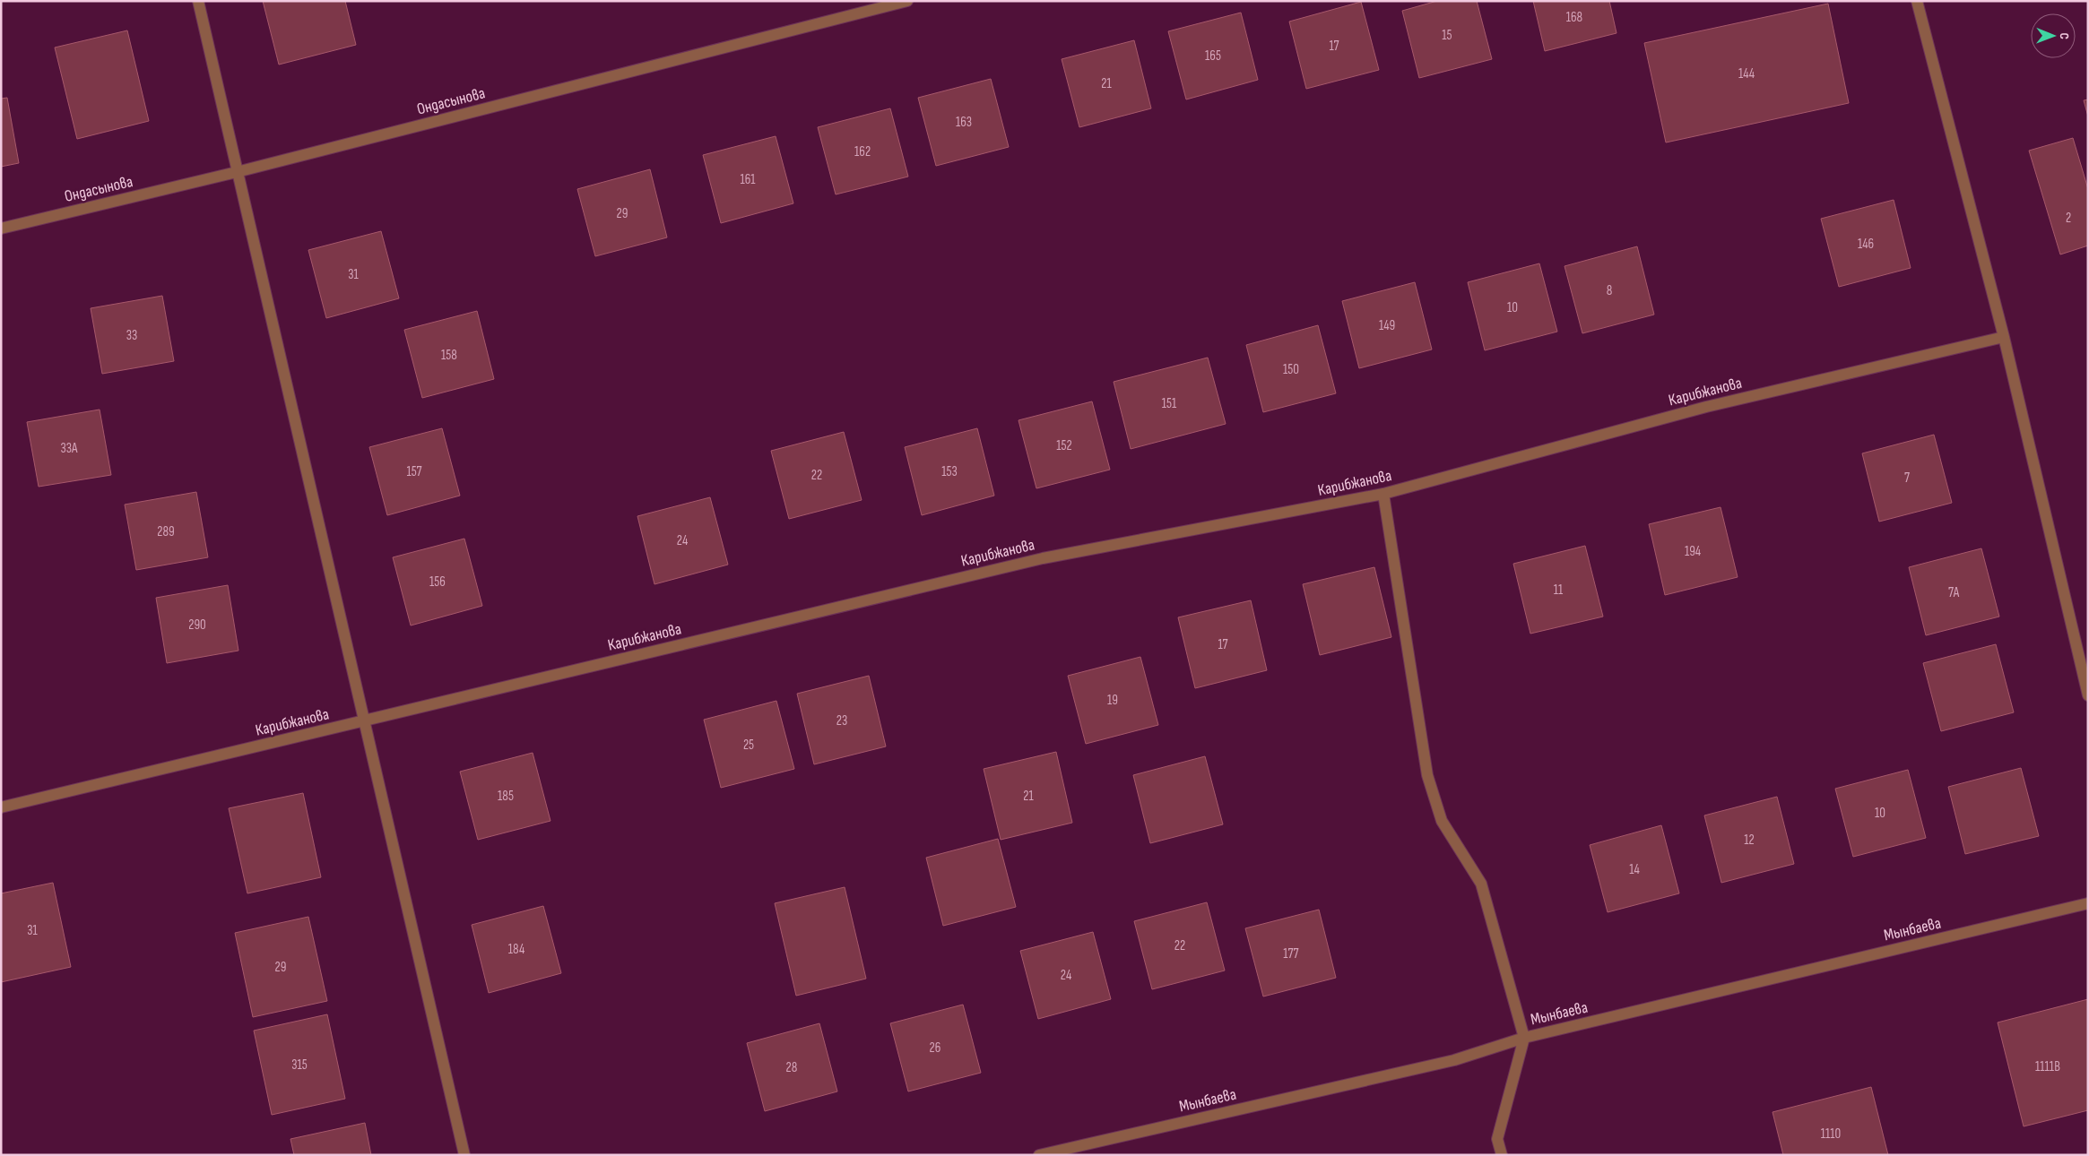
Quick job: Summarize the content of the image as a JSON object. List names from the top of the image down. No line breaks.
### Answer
{"streets":{"street":["Ондасынова","Карибжанова","Мынбаева"]},"house_numbers":["168","15","17","165","144","21","163","162","161","29","2","146","31","8","10","149","33","158","150","151","152","33А","157","153","22","7","289","24","194","156","11","7А","290","17","19","23","25","185","21","10","12","14","31","22","184","177","29","24","26","315","1111В","28","1110"],"north":"right"}
